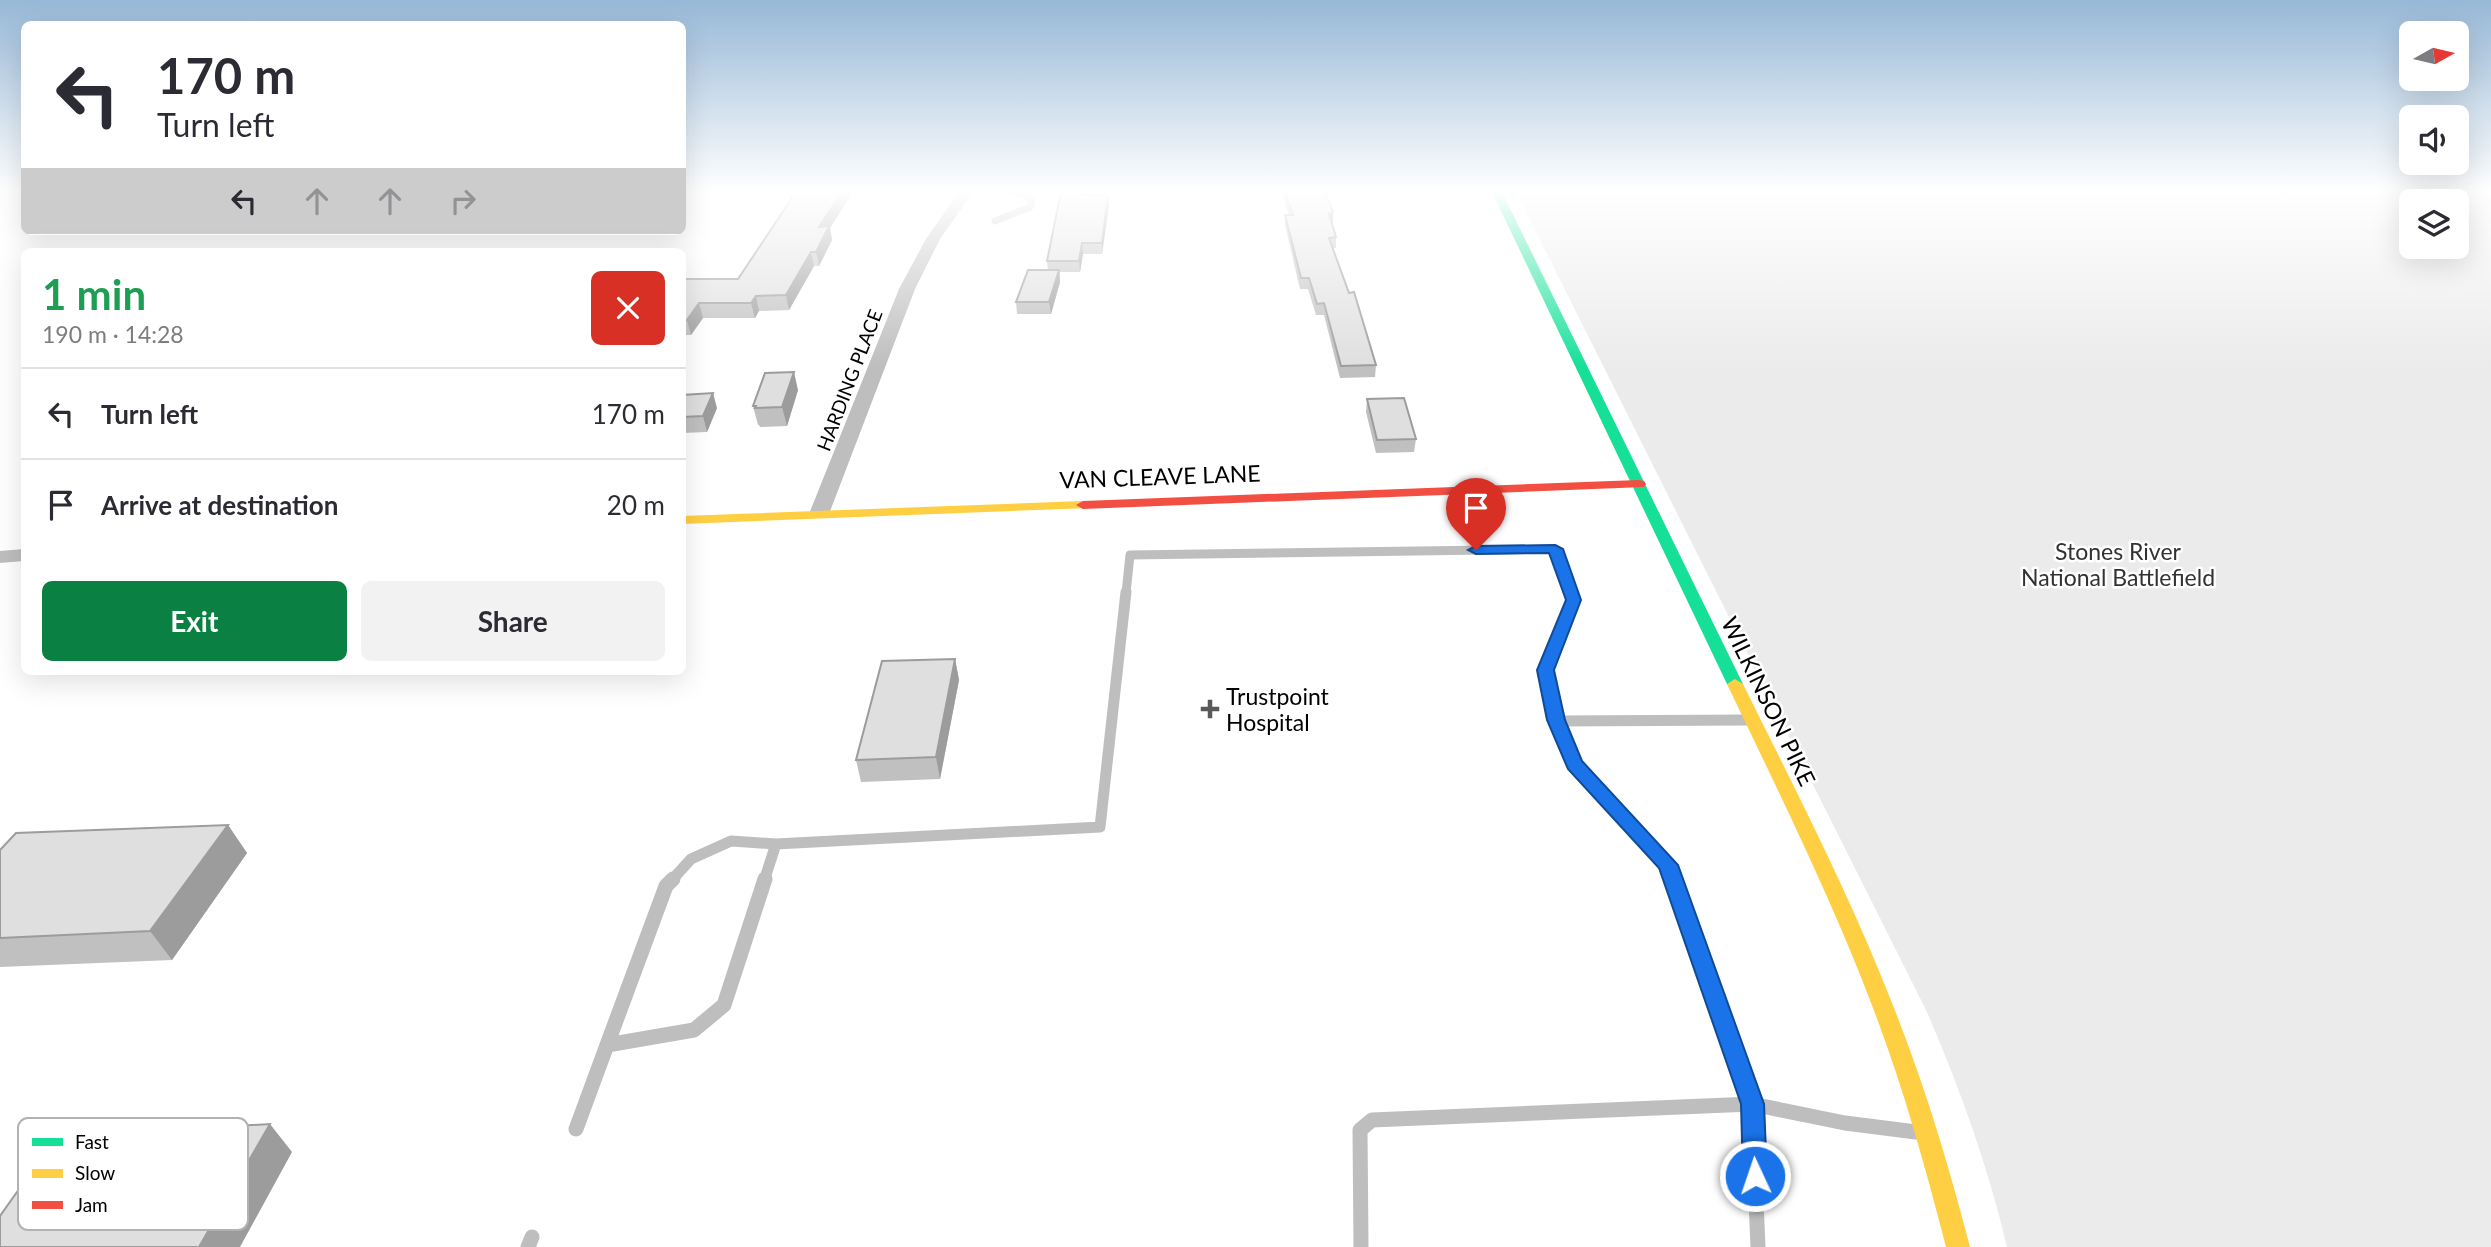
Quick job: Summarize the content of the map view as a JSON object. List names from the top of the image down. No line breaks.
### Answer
{"streets":{"street":["HARDING PLACE","VAN CLEAVE LANE","WILKINSON PIKE"]},"crossings":[["HARDING PLACE","VAN CLEAVE LANE"],["VAN CLEAVE LANE","WILKINSON PIKE"]],"parks":["Stones River National Battlefield"],"places":{"health":["Trustpoint Hospital"]},"legend":["Fast","Slow","Jam"],"north":"right","page":{"turn":["170 m","Turn left"],"heading":["1 min","190 m · 14:28"],"list":[{"name":"Turn left","value":"170 m"},{"name":"Arrive at destination","value":"20 m"}],"buttons":["Exit","Share"]}}
